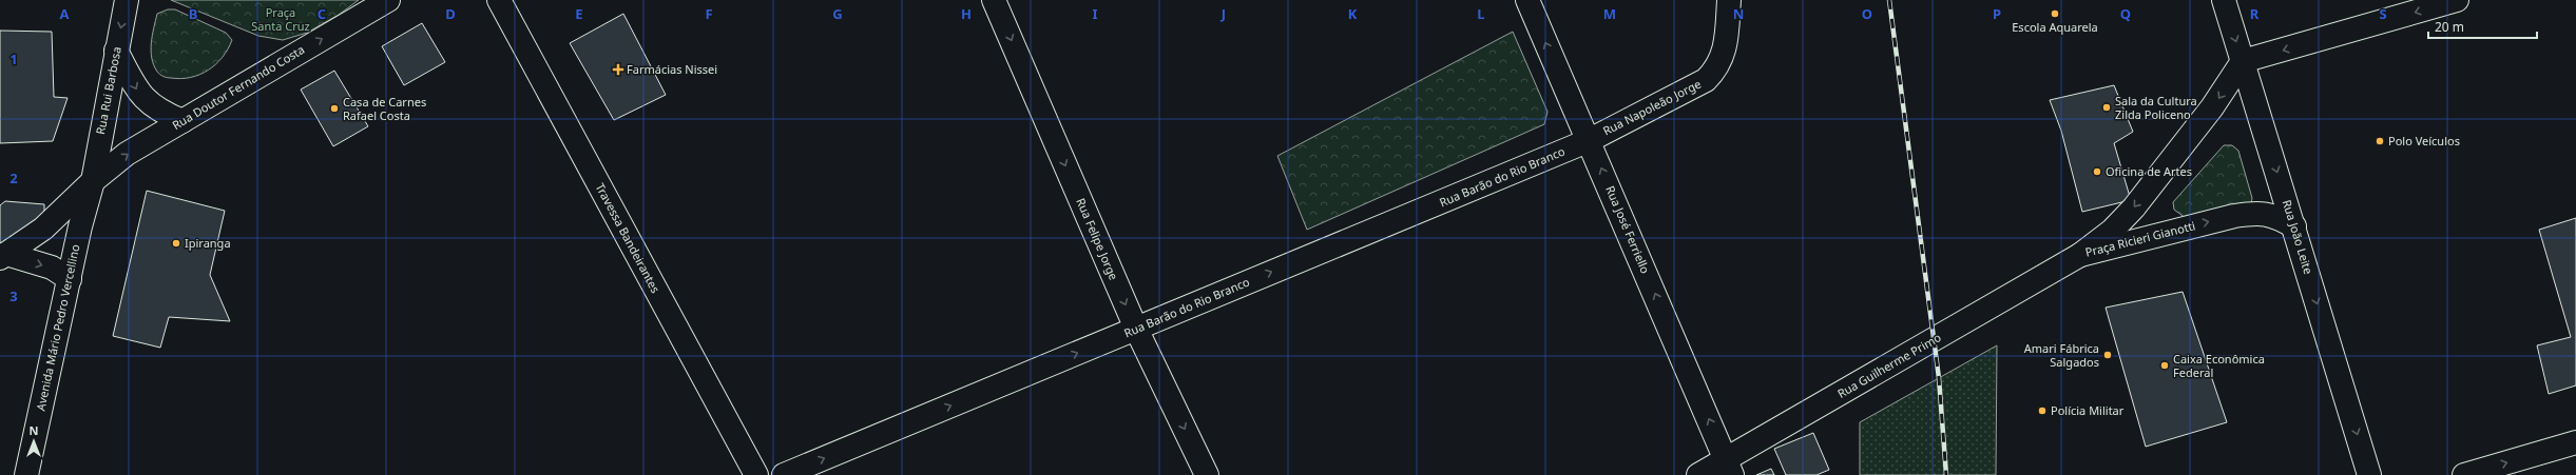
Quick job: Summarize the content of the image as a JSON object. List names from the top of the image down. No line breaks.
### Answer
{"streets":{"street":["Rua Doutor Fernando Costa","Rua Rui Barbosa","Rua Napoleão Jorge","Rua Barão do Rio Branco","Rua José Ferriello","Rua João Leite","Travessa Bandeirantes","Rua Felipe Jorge","Praça Ricieri Gianotti","Avenida Mário Pedro Vercellino","Rua Guilherme Primo"]},"crossings":[["Rua Doutor Fernando Costa","Rua Rui Barbosa"],["Rua Doutor Fernando Costa","Avenida Mário Pedro Vercellino"],["Rua Rui Barbosa","Avenida Mário Pedro Vercellino"],["Rua Napoleão Jorge","Rua Barão do Rio Branco"],["Rua Napoleão Jorge","Rua José Ferriello"],["Rua Barão do Rio Branco","Rua José Ferriello"],["Rua Barão do Rio Branco","Rua Felipe Jorge"],["Rua José Ferriello","Rua Guilherme Primo"],["Rua João Leite","Praça Ricieri Gianotti"],["Praça Ricieri Gianotti","Rua Guilherme Primo"]],"one_way":["Rua Doutor Fernando Costa","Rua Barão do Rio Branco","Rua José Ferriello","Rua João Leite","Rua Felipe Jorge"],"parks":["Praça Santa Cruz"],"places":{"other":["Escola Aquarela","Sala da Cultura Zilda Policeno","Casa de Carnes Rafael Costa","Polo Veículos","Oficina de Artes","Ipiranga","Amari Fábrica Salgados","Caixa Econômica Federal","Polícia Militar"],"health":["Farmácias Nissei"]},"scale_bar":"20 m","north":"top","grid":{"columns":["A","B","C","D","E","F","G","H","I","J","K","L","M","N","O","P","Q","R","S"],"rows":["1","2","3"]}}
